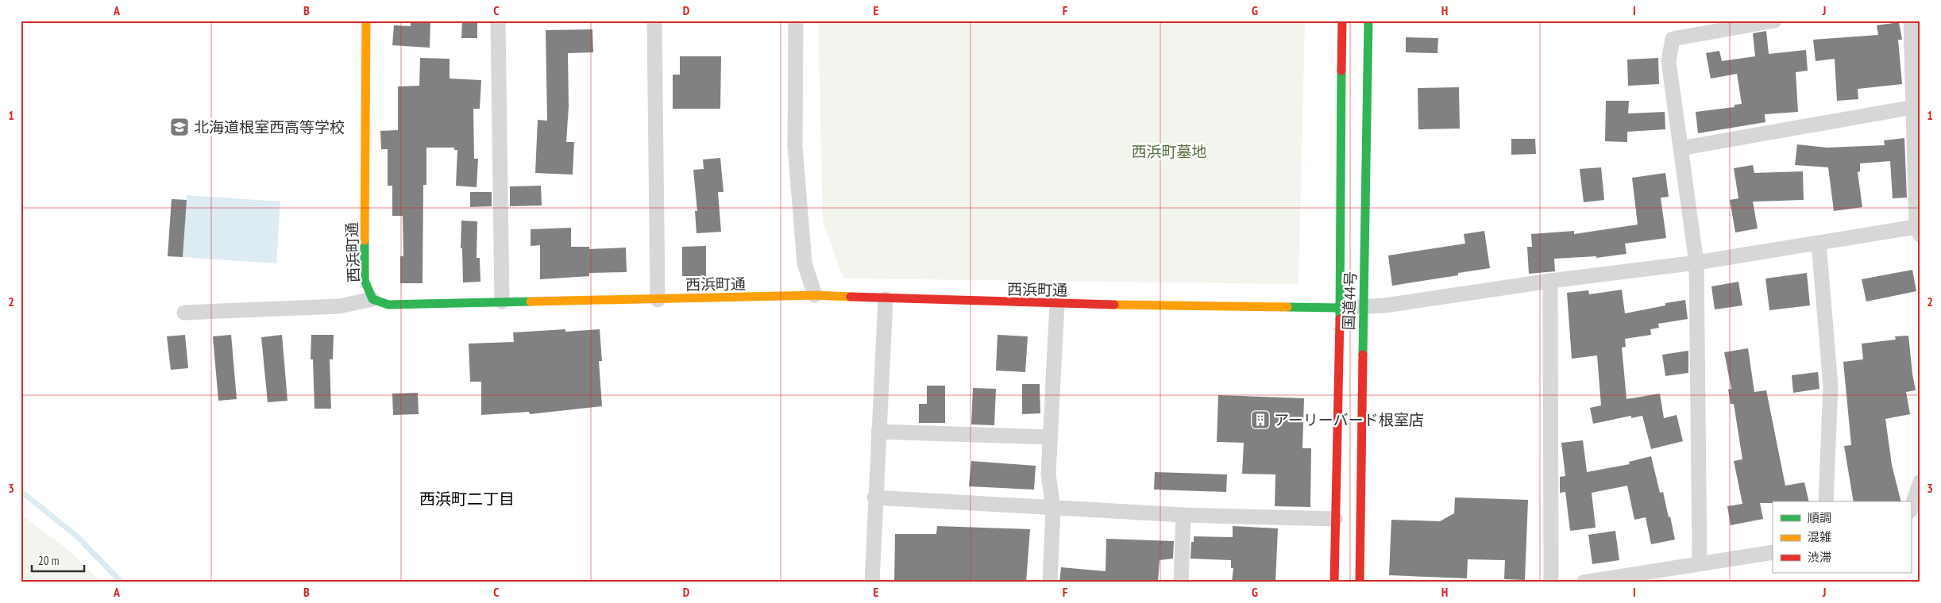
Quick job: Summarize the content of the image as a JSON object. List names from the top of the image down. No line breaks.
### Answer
{"streets":{"main road":["西浜町通","国道44号"]},"crossings":[["西浜町通","国道44号"]],"districts":["西浜町二丁目"],"parks":["西浜町墓地"],"places":{"school or university":["北海道根室西高等学校"],"building":["アーリーバード根室店"]},"legend":["順調","混雑","渋滞"],"scale_bar":"20 m","grid":{"columns":["A","B","C","D","E","F","G","H","I","J"],"rows":["1","2","3"]}}
